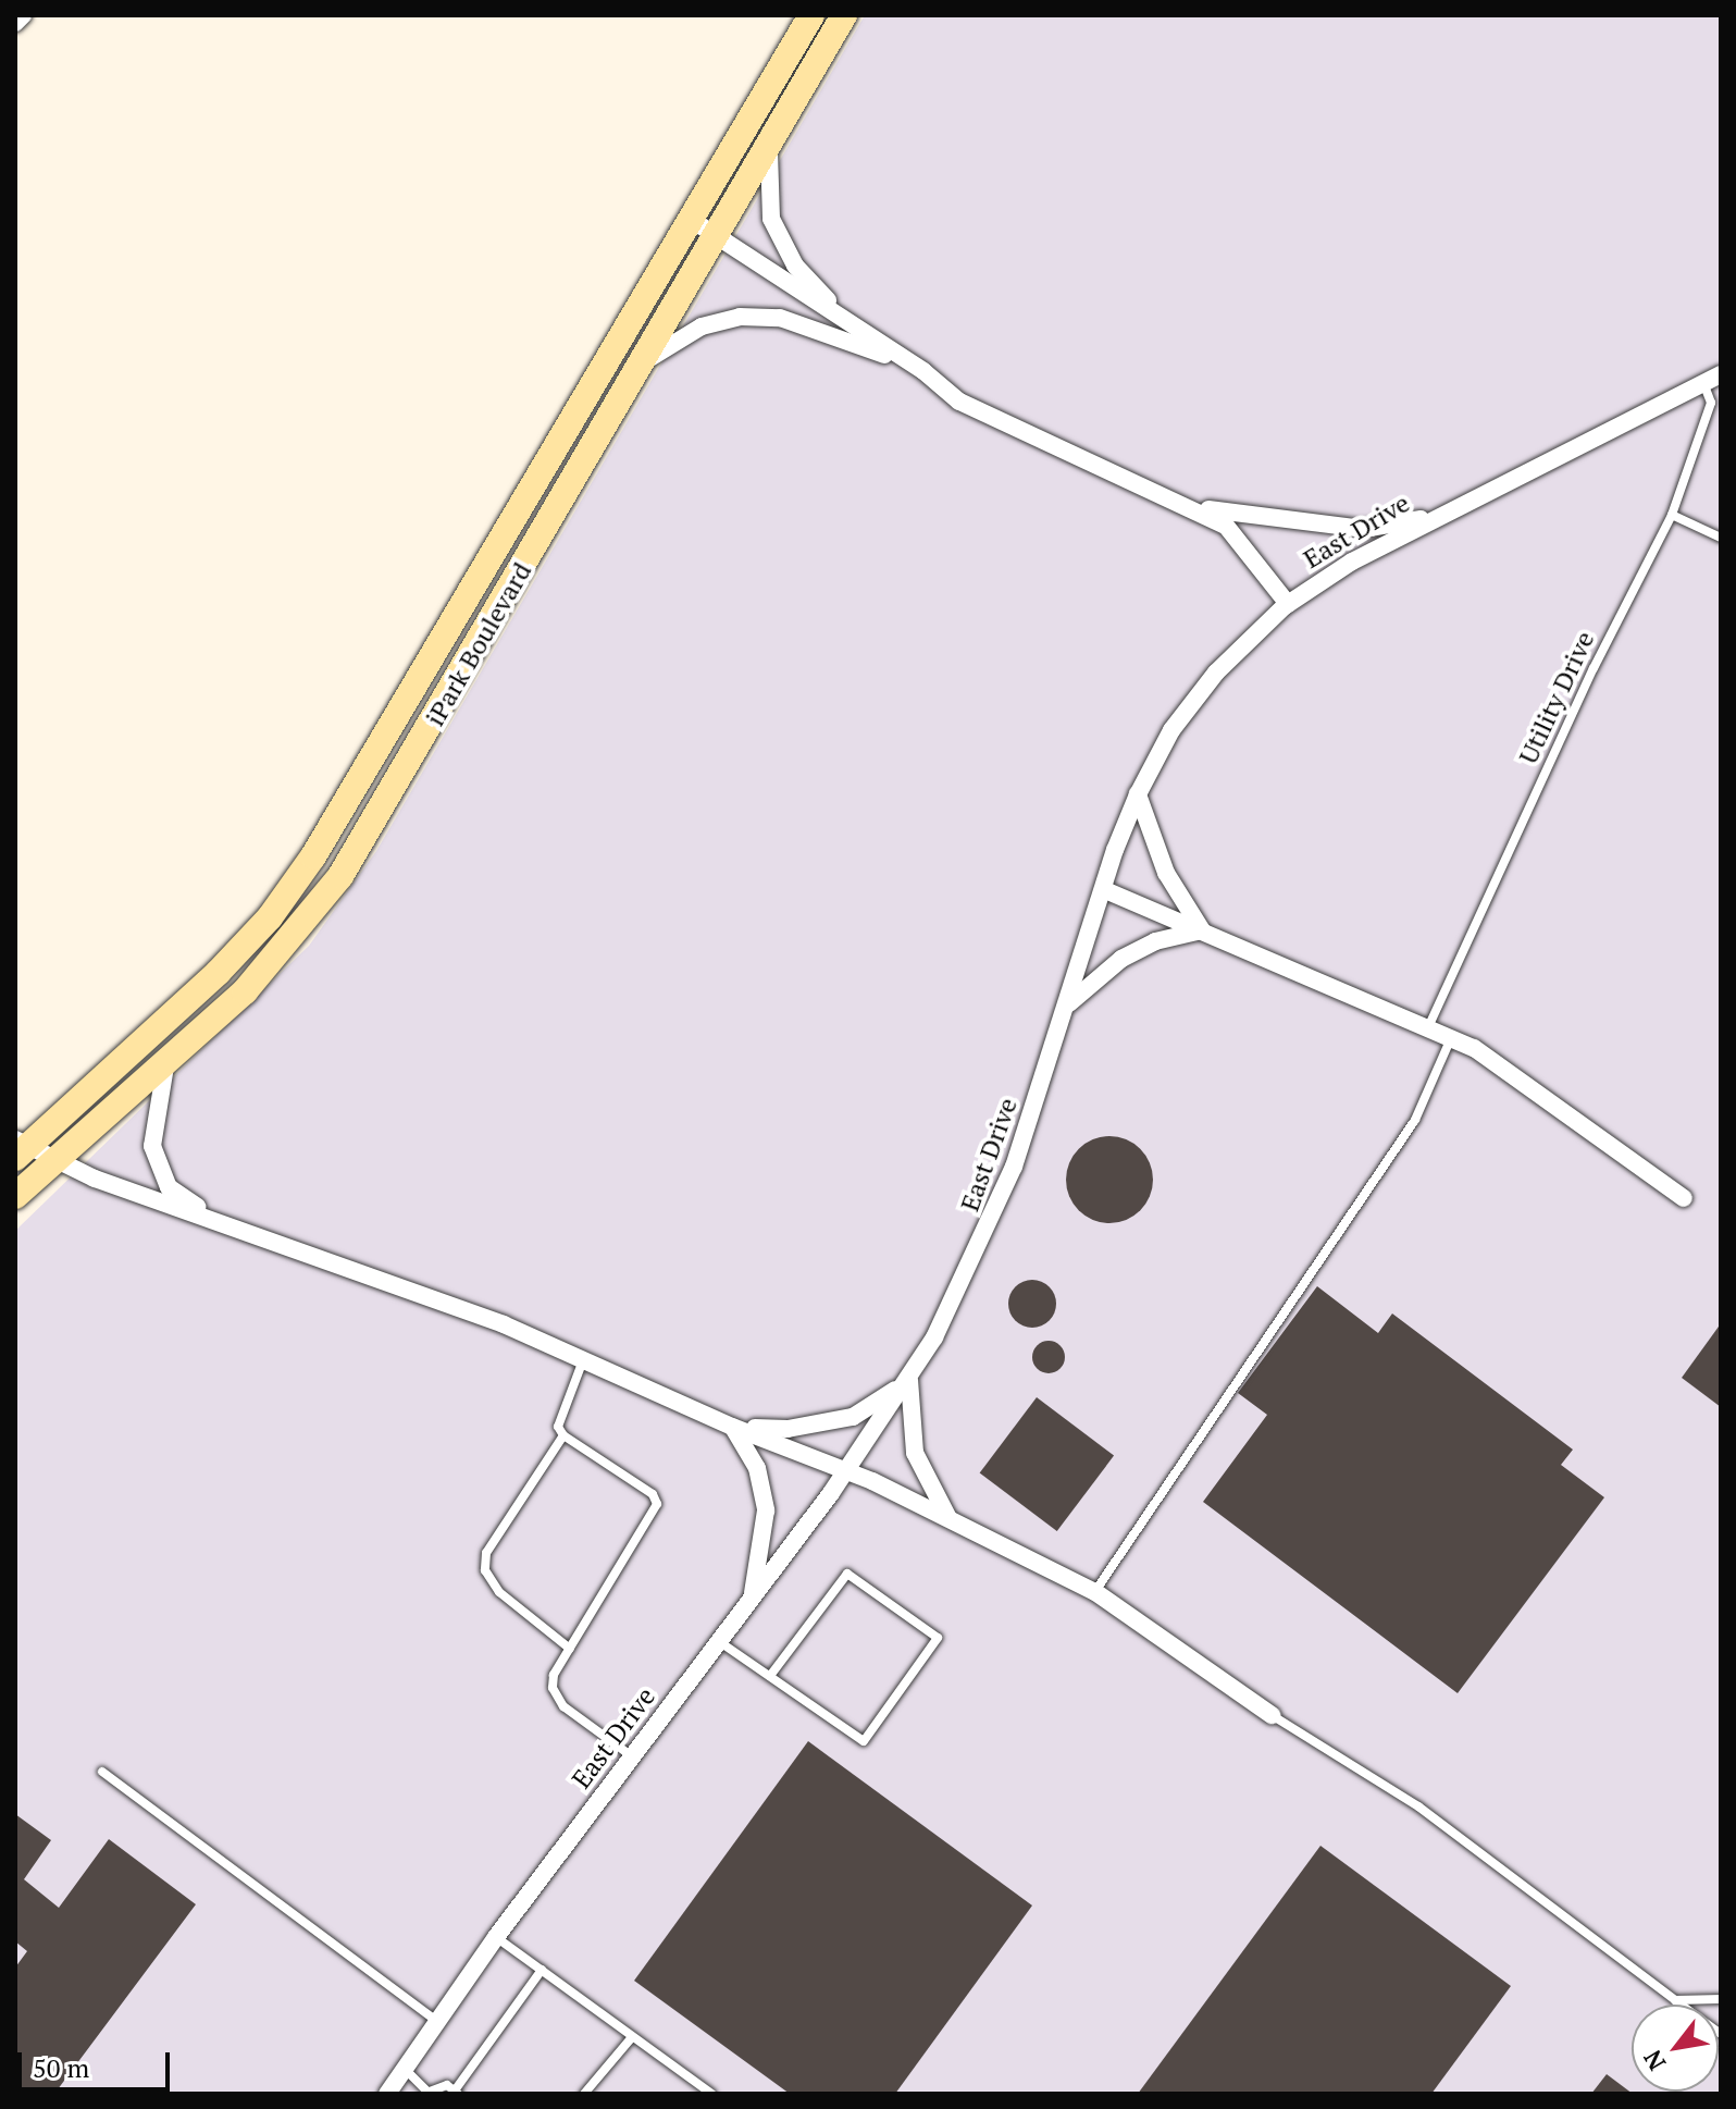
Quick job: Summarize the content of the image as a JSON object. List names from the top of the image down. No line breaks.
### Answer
{"streets":{"main road":["iPark Boulevard"],"street":["East Drive"],"lane":["Utility Drive"]},"crossings":[["East Drive","Utility Drive"]],"scale_bar":"50 m","north":"bottom left"}
